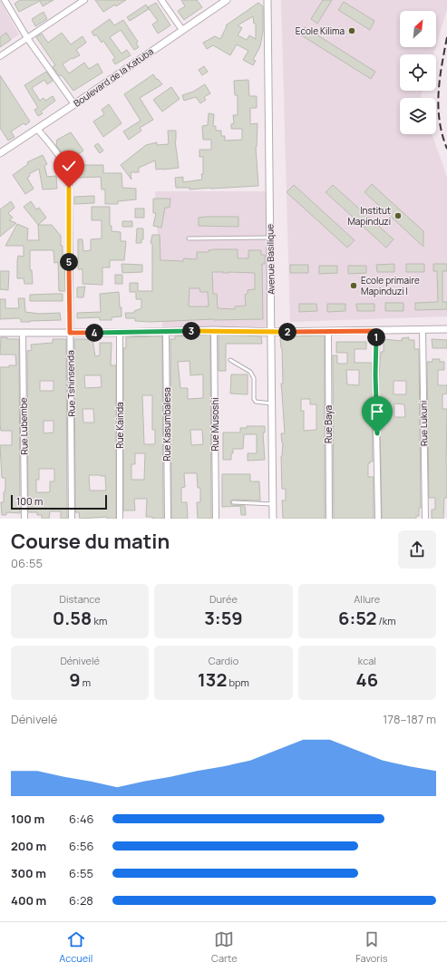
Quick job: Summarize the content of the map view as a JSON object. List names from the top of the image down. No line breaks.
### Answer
{"streets":{"street":["Boulevard de la Katuba","Avenue Basilique","Rue Tshinsenda","Rue Lukuni","Rue Kasumbalesa","Rue Musoshi","Rue Baya","Rue Kainda","Rue Lubembe"]},"crossings":[["Boulevard de la Katuba","Rue Tshinsenda"]],"places":["Ecole Kilima","Institut Mapinduzi","Ecole primaire Mapinduzi I"],"scale_bar":"100 m","north":"top right","page":{"pins":["5","3","2","4","1"],"scale":"100 m","heading":["Course du matin","06:55"],"stats":[["Distance","0.58 km"],["Durée","3:59"],["Allure","6:52 /km"],["Dénivelé","9 m"],["Cardio","132 bpm"],["kcal","46"]],"chart":["Dénivelé","178–187 m"],"list":[{"name":"100 m","note":"6:46"},{"name":"200 m","note":"6:56"},{"name":"300 m","note":"6:55"},{"name":"400 m","note":"6:28"}],"tabs":["Accueil","Carte","Favoris"]}}
